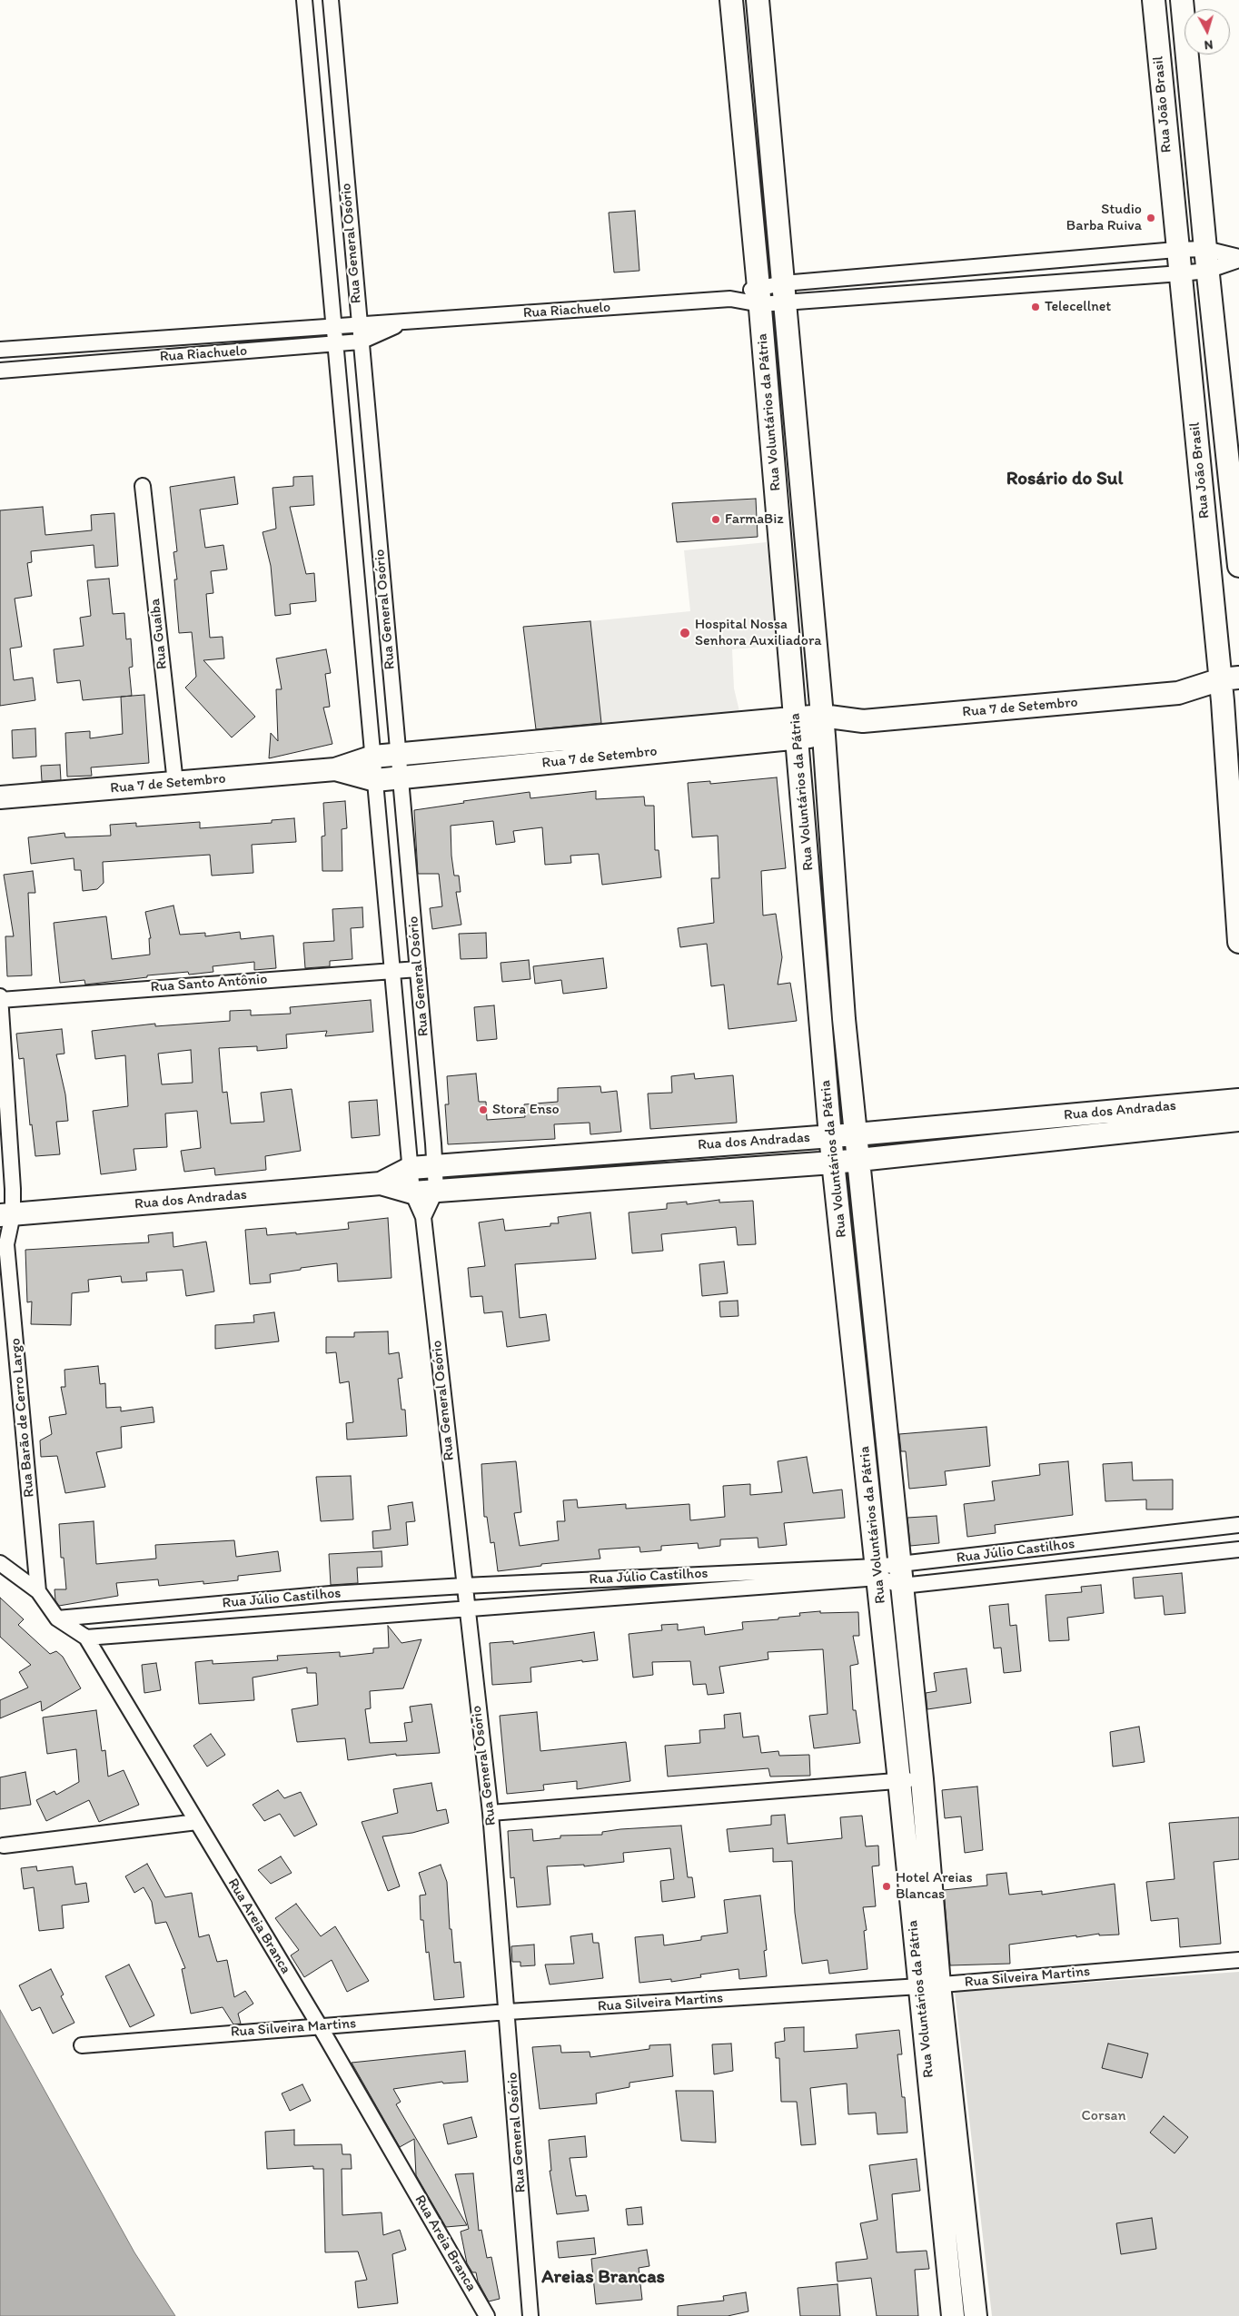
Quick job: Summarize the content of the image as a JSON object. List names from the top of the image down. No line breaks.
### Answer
{"streets":{"street":["Rua João Brasil","Rua General Osório","Rua Riachuelo","Rua Voluntários da Pátria","Rua Guaíba","Rua 7 de Setembro","Rua Santo Antônio","Rua dos Andradas","Rua Barão de Cerro Largo","Rua Júlio Castilhos","Rua Areia Branca","Rua Silveira Martins"]},"crossings":[["Rua João Brasil","Rua 7 de Setembro"],["Rua General Osório","Rua Riachuelo"],["Rua General Osório","Rua 7 de Setembro"],["Rua General Osório","Rua Santo Antônio"],["Rua General Osório","Rua dos Andradas"],["Rua General Osório","Rua Júlio Castilhos"],["Rua General Osório","Rua Silveira Martins"],["Rua Riachuelo","Rua Voluntários da Pátria"],["Rua Voluntários da Pátria","Rua 7 de Setembro"],["Rua Voluntários da Pátria","Rua dos Andradas"],["Rua Voluntários da Pátria","Rua Júlio Castilhos"],["Rua Voluntários da Pátria","Rua Silveira Martins"],["Rua Guaíba","Rua 7 de Setembro"],["Rua Santo Antônio","Rua Barão de Cerro Largo"],["Rua dos Andradas","Rua Barão de Cerro Largo"],["Rua Barão de Cerro Largo","Rua Areia Branca"],["Rua Júlio Castilhos","Rua Areia Branca"],["Rua Areia Branca","Rua Silveira Martins"]],"districts":["Rosário do Sul","Areias Brancas"],"parks":["Corsan"],"places":["Studio Barba Ruiva","Telecellnet","FarmaBiz","Hospital Nossa Senhora Auxiliadora","Stora Enso","Hotel Areias Blancas"],"north":"bottom"}
